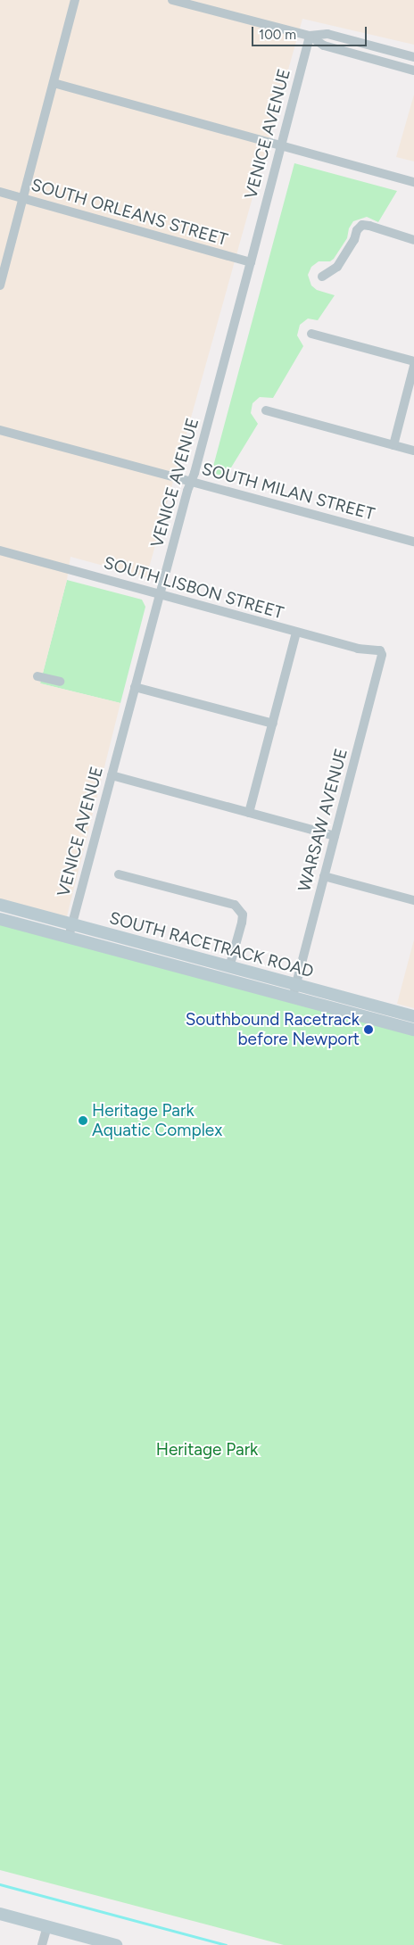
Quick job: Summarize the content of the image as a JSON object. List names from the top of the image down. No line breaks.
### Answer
{"streets":{"main road":["SOUTH RACETRACK ROAD"],"street":["VENICE AVENUE","SOUTH ORLEANS STREET","SOUTH MILAN STREET","SOUTH LISBON STREET","WARSAW AVENUE"]},"crossings":[["VENICE AVENUE","SOUTH ORLEANS STREET"],["VENICE AVENUE","SOUTH MILAN STREET"],["VENICE AVENUE","SOUTH LISBON STREET"],["VENICE AVENUE","SOUTH RACETRACK ROAD"],["SOUTH LISBON STREET","WARSAW AVENUE"],["WARSAW AVENUE","SOUTH RACETRACK ROAD"]],"parks":["Heritage Park"],"places":["Southbound Racetrack before Newport","Heritage Park Aquatic Complex"],"scale_bar":"100 m"}
